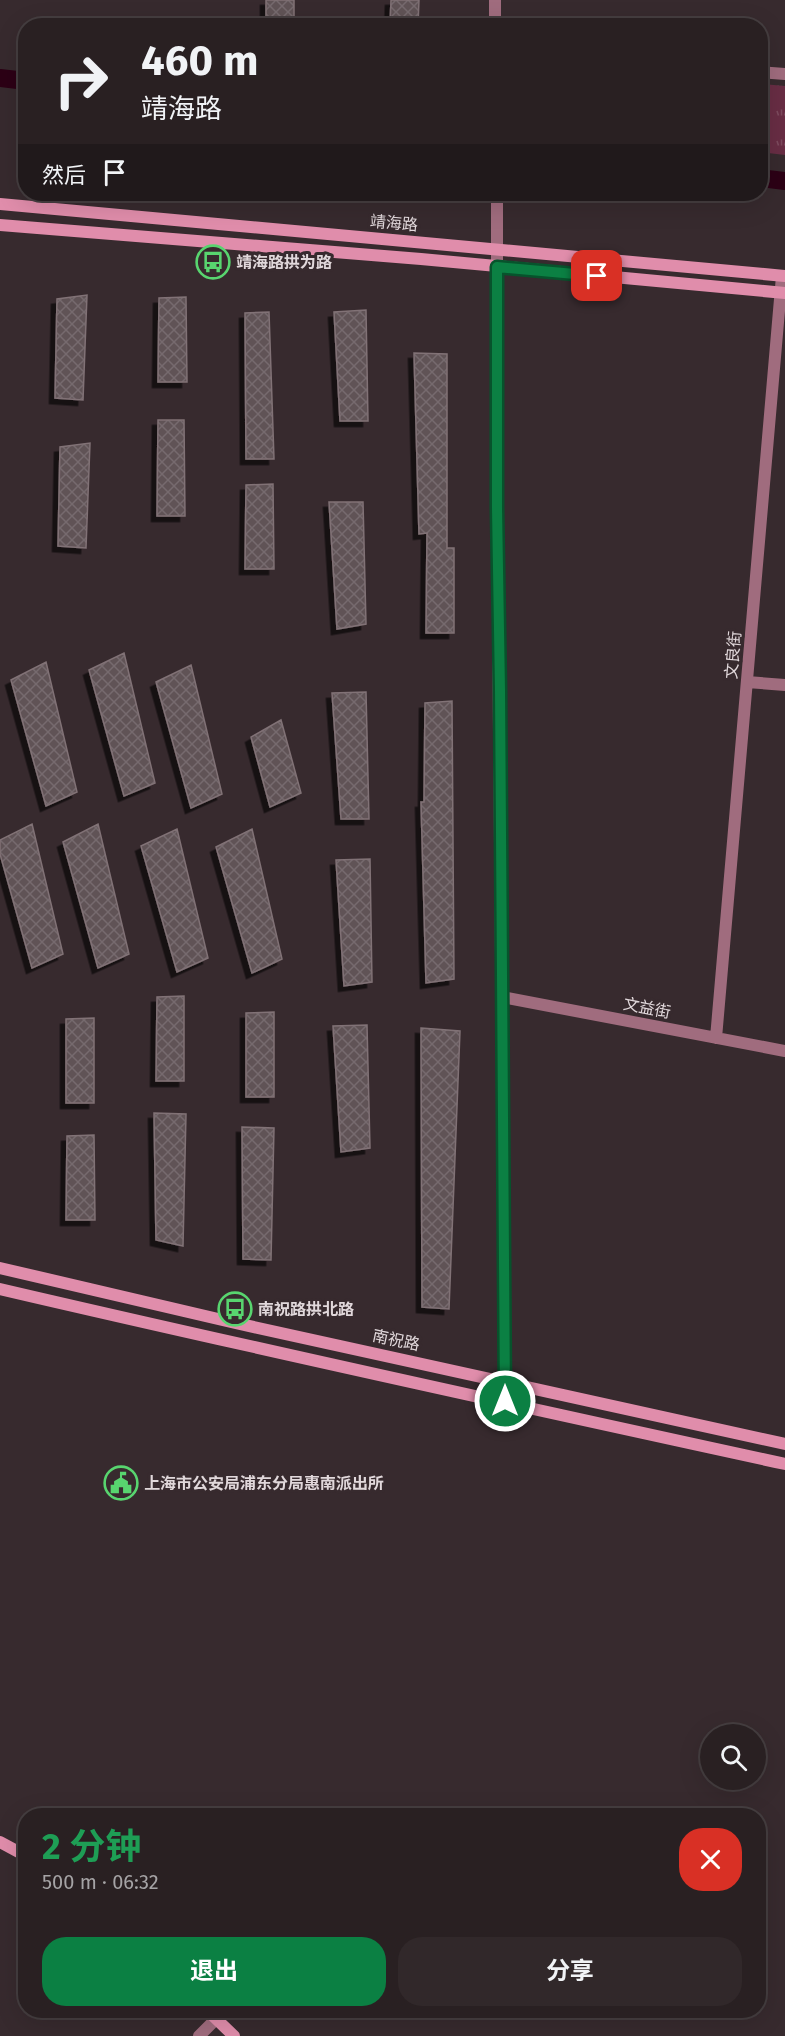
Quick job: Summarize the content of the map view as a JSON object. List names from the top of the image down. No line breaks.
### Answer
{"streets":{"street":["靖海路","文良街","文益街","南祝路"]},"crossings":[["靖海路","文良街"],["文良街","文益街"]],"places":{"bus stop":["靖海路拱为路","南祝路拱北路"],"public building":["上海市公安局浦东分局惠南派出所"]},"page":{"turn":["460 m","靖海路"],"then":"然后","heading":["2 分钟","500 m · 06:32"],"buttons":["退出","分享"]}}
